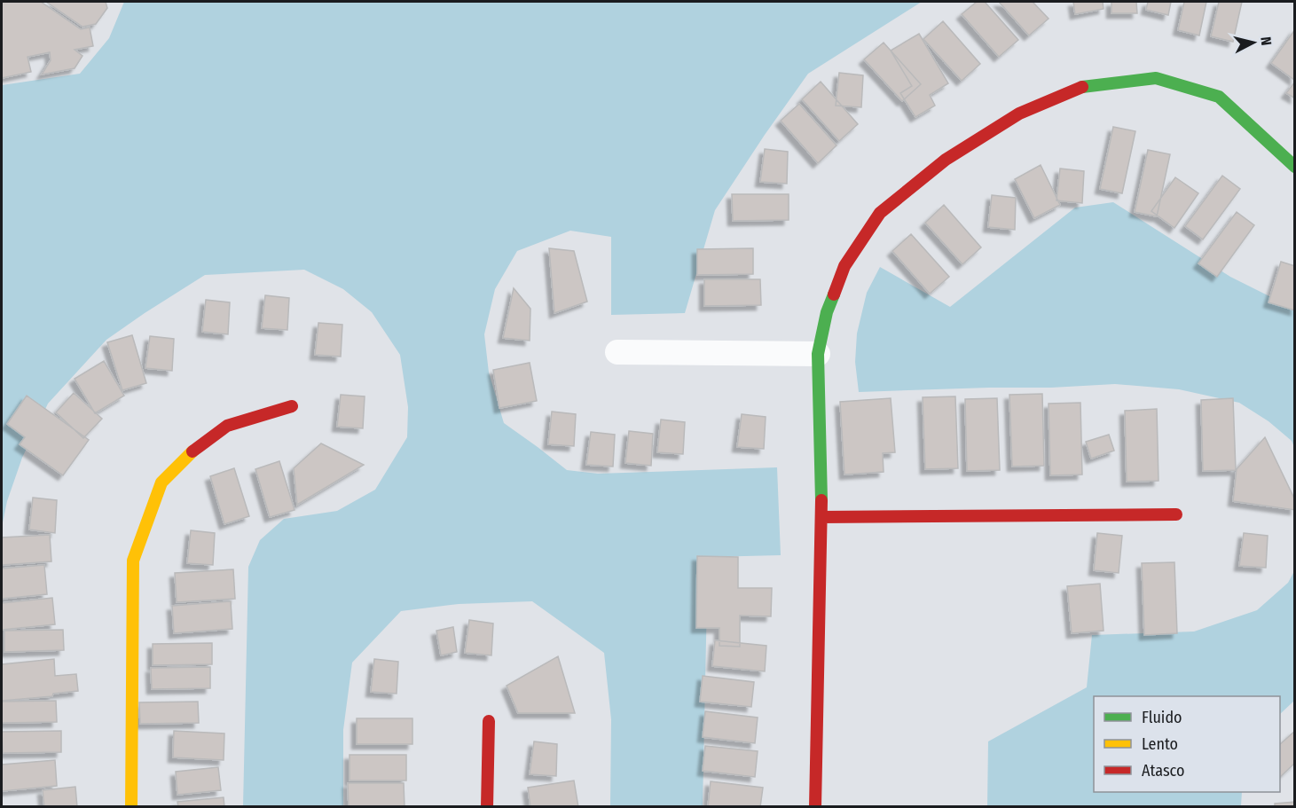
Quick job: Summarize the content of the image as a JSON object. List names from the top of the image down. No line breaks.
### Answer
{"legend":["Fluido","Lento","Atasco"],"north":"right"}
